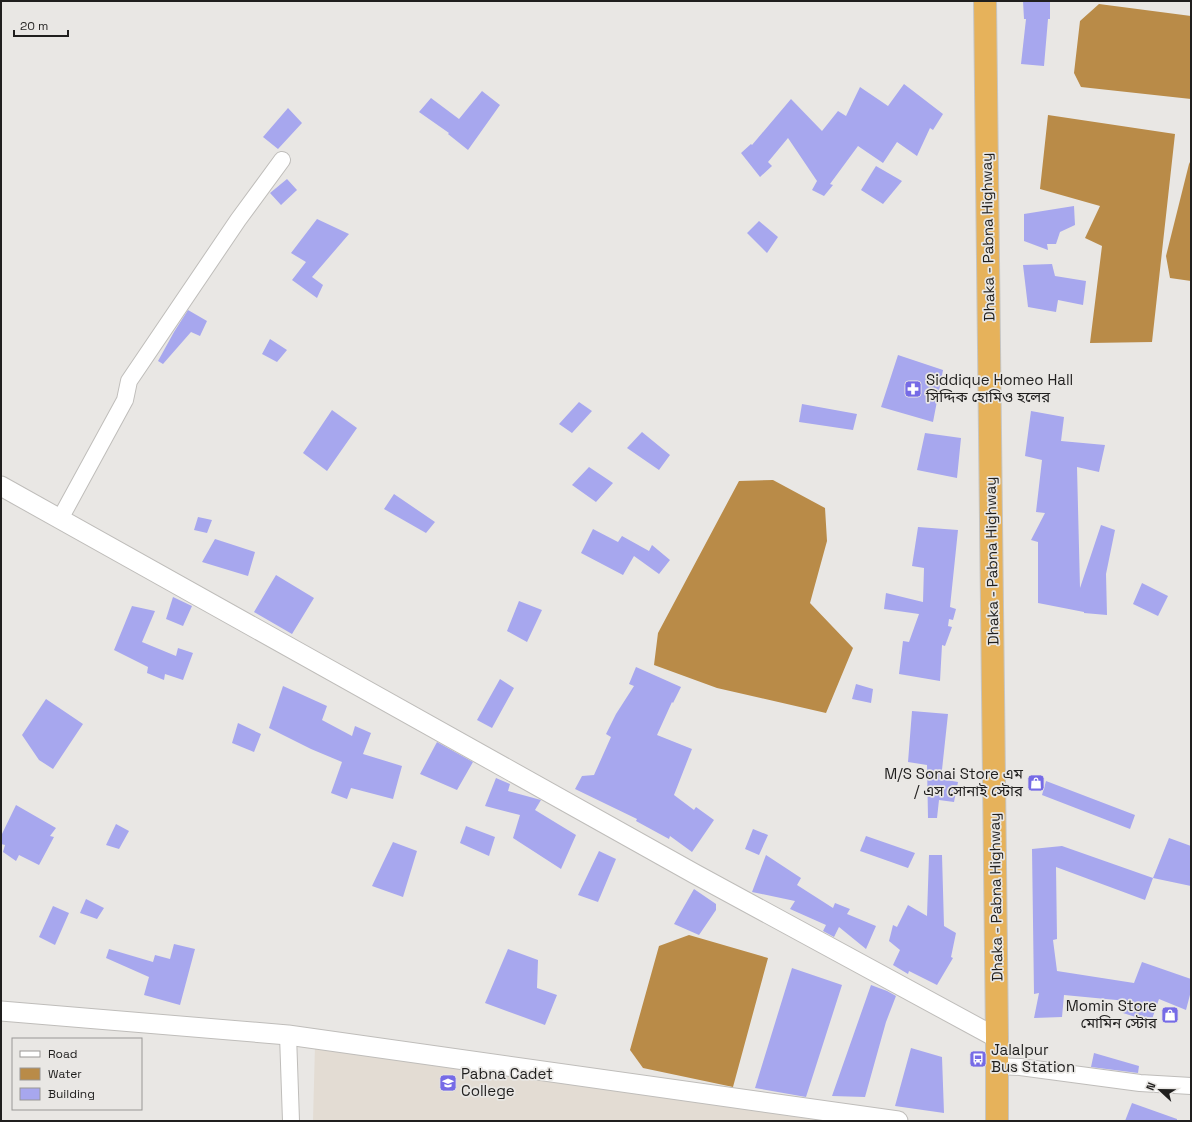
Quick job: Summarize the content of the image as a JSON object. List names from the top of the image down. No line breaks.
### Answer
{"streets":{"highway":["Dhaka - Pabna Highway"]},"places":{"pharmacy":["Siddique Homeo Hall সিদ্দিক হোমিও হলের"],"shop":["M/S Sonai Store এম / এস সোনাই স্টোর","Momin Store মোমিন স্টোর"],"bus stop":["Jalalpur Bus Station"],"school or university":["Pabna Cadet College"]},"legend":["Road","Water","Building"],"scale_bar":"20 m","north":"left"}
